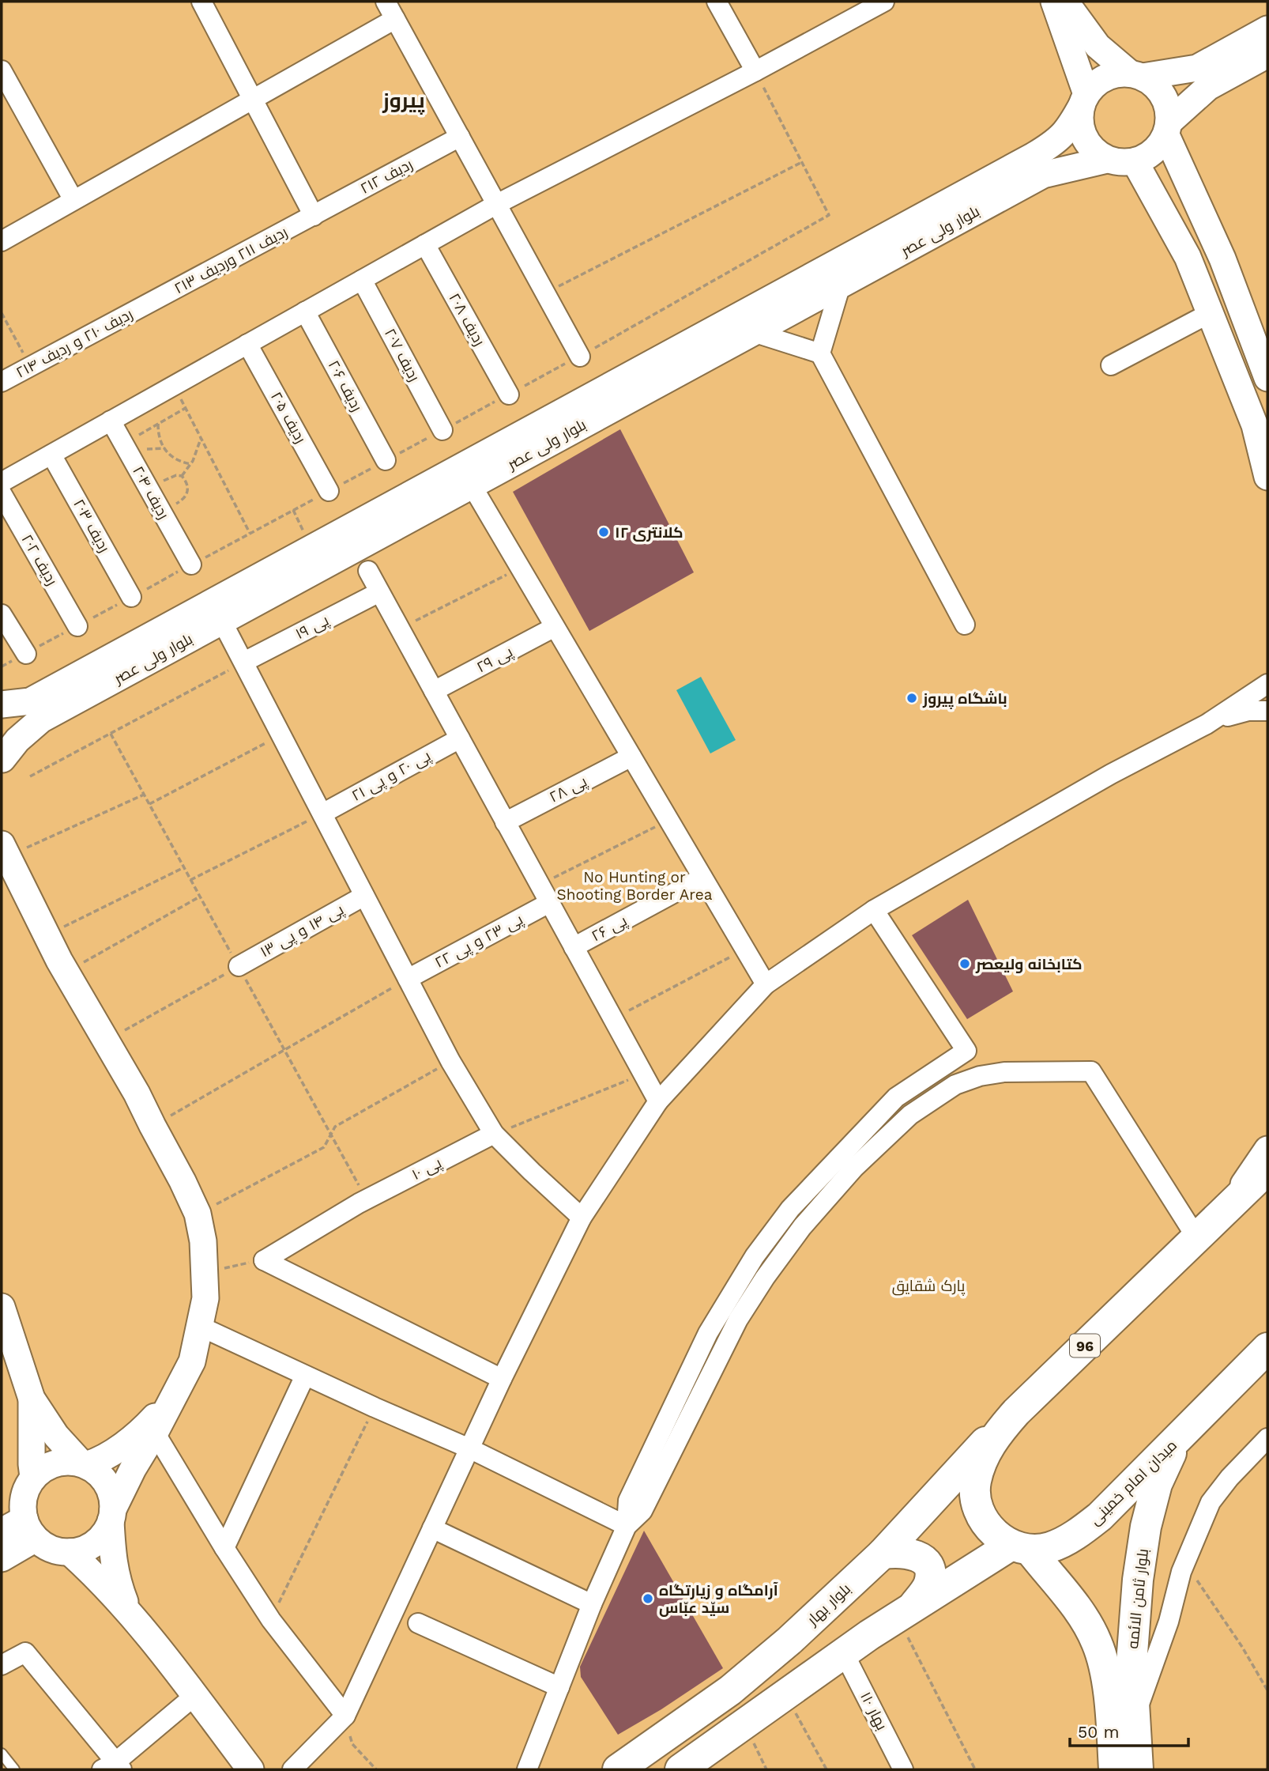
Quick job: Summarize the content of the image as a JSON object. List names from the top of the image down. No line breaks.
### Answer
{"streets":{"main road":["96","میدان امام خمینی","بلوار ثامن الائمه","بلوار بهار"],"street":["ردیف ۲۱۲","بلوار ولی عصر","ردیف ۲۱۱ وردیف ۲۱۳","ردیف ۲۰۸","ردیف ۲۱۰ و ردیف ۲۱۴","ردیف ۲۰۷","ردیف ۲۰۶","ردیف ۲۰۵","ردیف ۲۰۴","ردیف ۲۰۳","ردیف ۲۰۲","پی ۱۹","پی ۲۹","پی ۲۰ و پی ۲۱","پی ۲۸","پی ۲۶","پی ۱۴ و پی ۱۳","پی ۲۳ و پی ۲۲","پی ۱۰","بهار ۱۱۰"]},"crossings":[["ردیف ۲۱۲","ردیف ۲۱۱ وردیف ۲۱۳"],["ردیف ۲۱۱ وردیف ۲۱۳","ردیف ۲۱۰ و ردیف ۲۱۴"],["96","میدان امام خمینی"],["96","بلوار بهار"],["میدان امام خمینی","بلوار ثامن الائمه"]],"districts":["پیروز"],"parks":["No Hunting or Shooting Border Area","پارک شقایق"],"places":["کلانتری ۱۲","باشگاه پیروز","کتابخانه ولیعصر","آرامگاه و زیارتگاه سیّد عبّاس"],"scale_bar":"50 m"}
